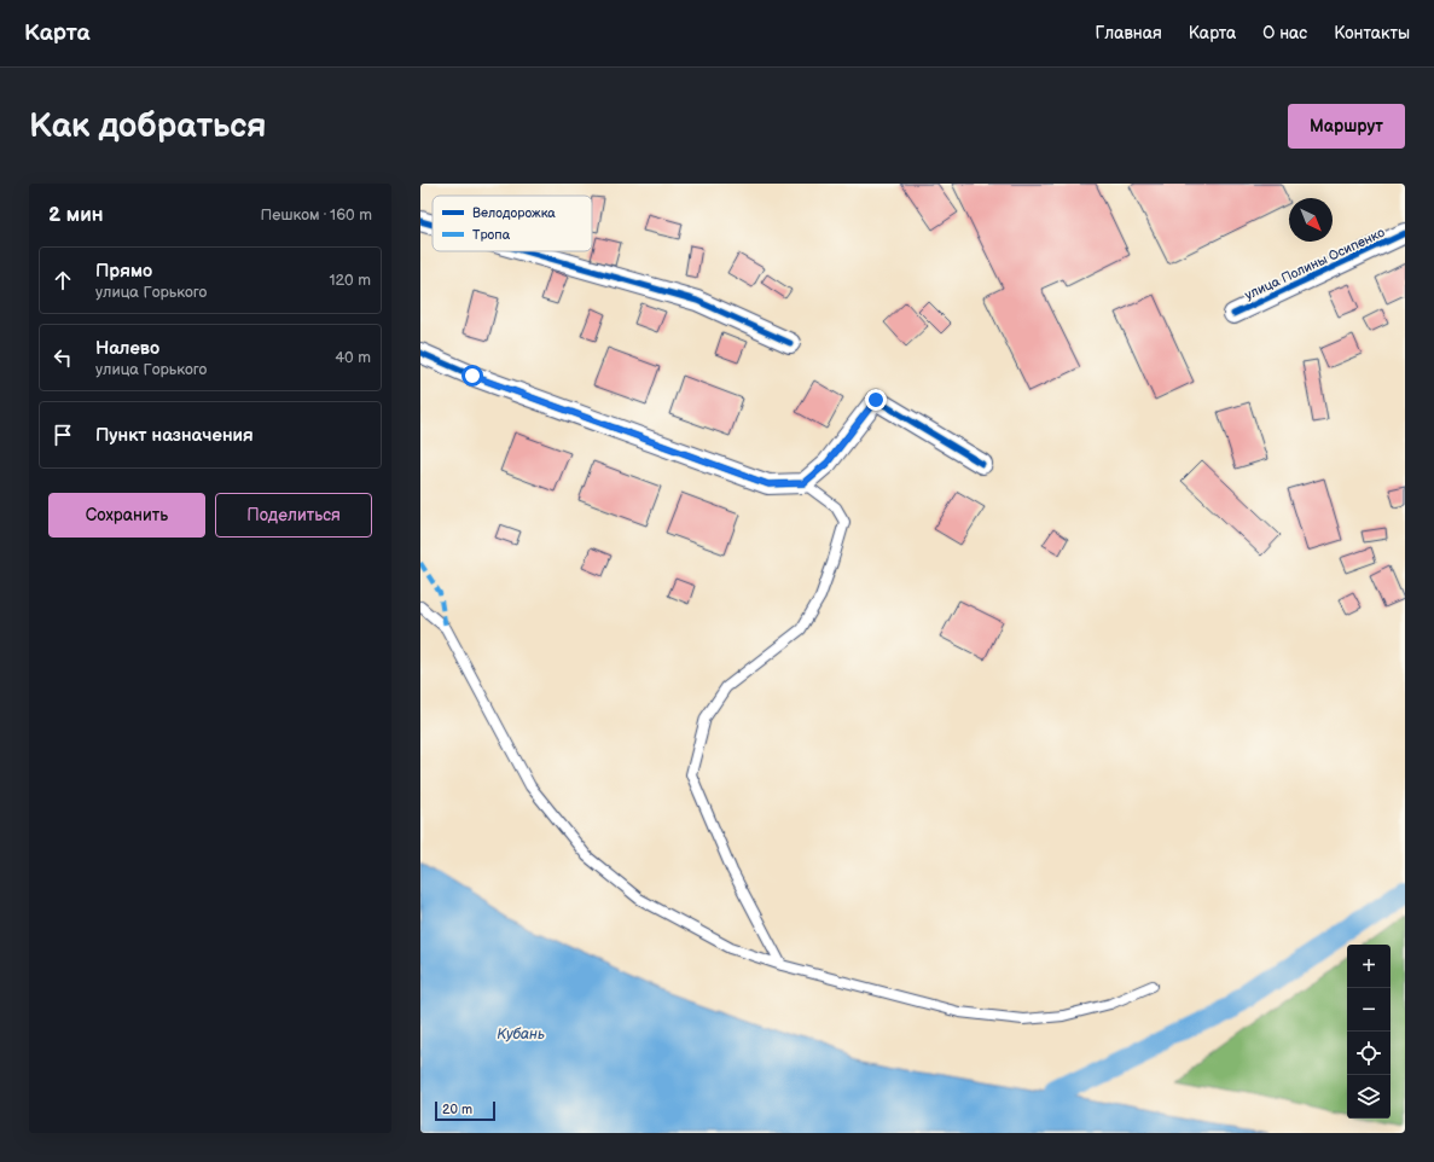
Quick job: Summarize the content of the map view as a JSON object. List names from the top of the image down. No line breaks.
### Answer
{"streets":{"street":["улица Полины Осипенко"]},"water":["Кубань"],"legend":["Велодорожка","Тропа"],"scale_bar":"20 m","north":"bottom right","page":{"header":"Карта","nav":["Главная","Карта","О нас","Контакты"],"buttons":["Маршрут",["Сохранить","Поделиться"]],"title":"Как добраться","heading":["2 мин","Пешком · 160 m"],"list":[["Прямо","улица Горького","120 m"],["Налево","улица Горького","40 m"],"Пункт назначения"],"map_buttons":["+","−"],"scale":"20 m"}}
